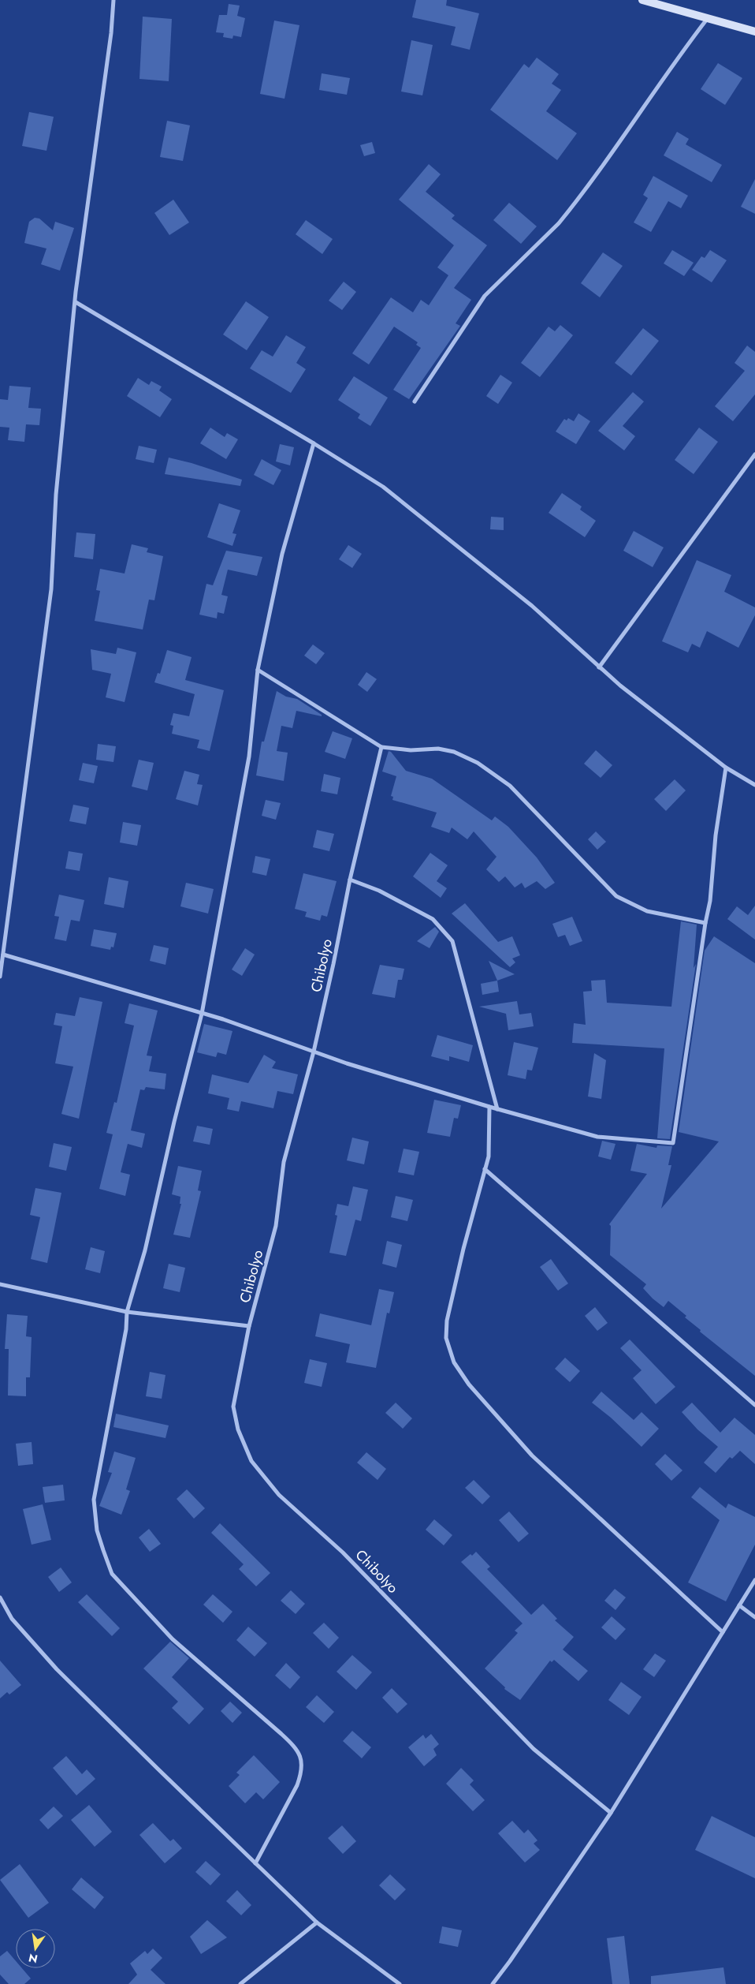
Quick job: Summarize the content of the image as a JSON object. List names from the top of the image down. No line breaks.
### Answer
{"streets":{"street":["Chibolyo"]},"north":"bottom"}
